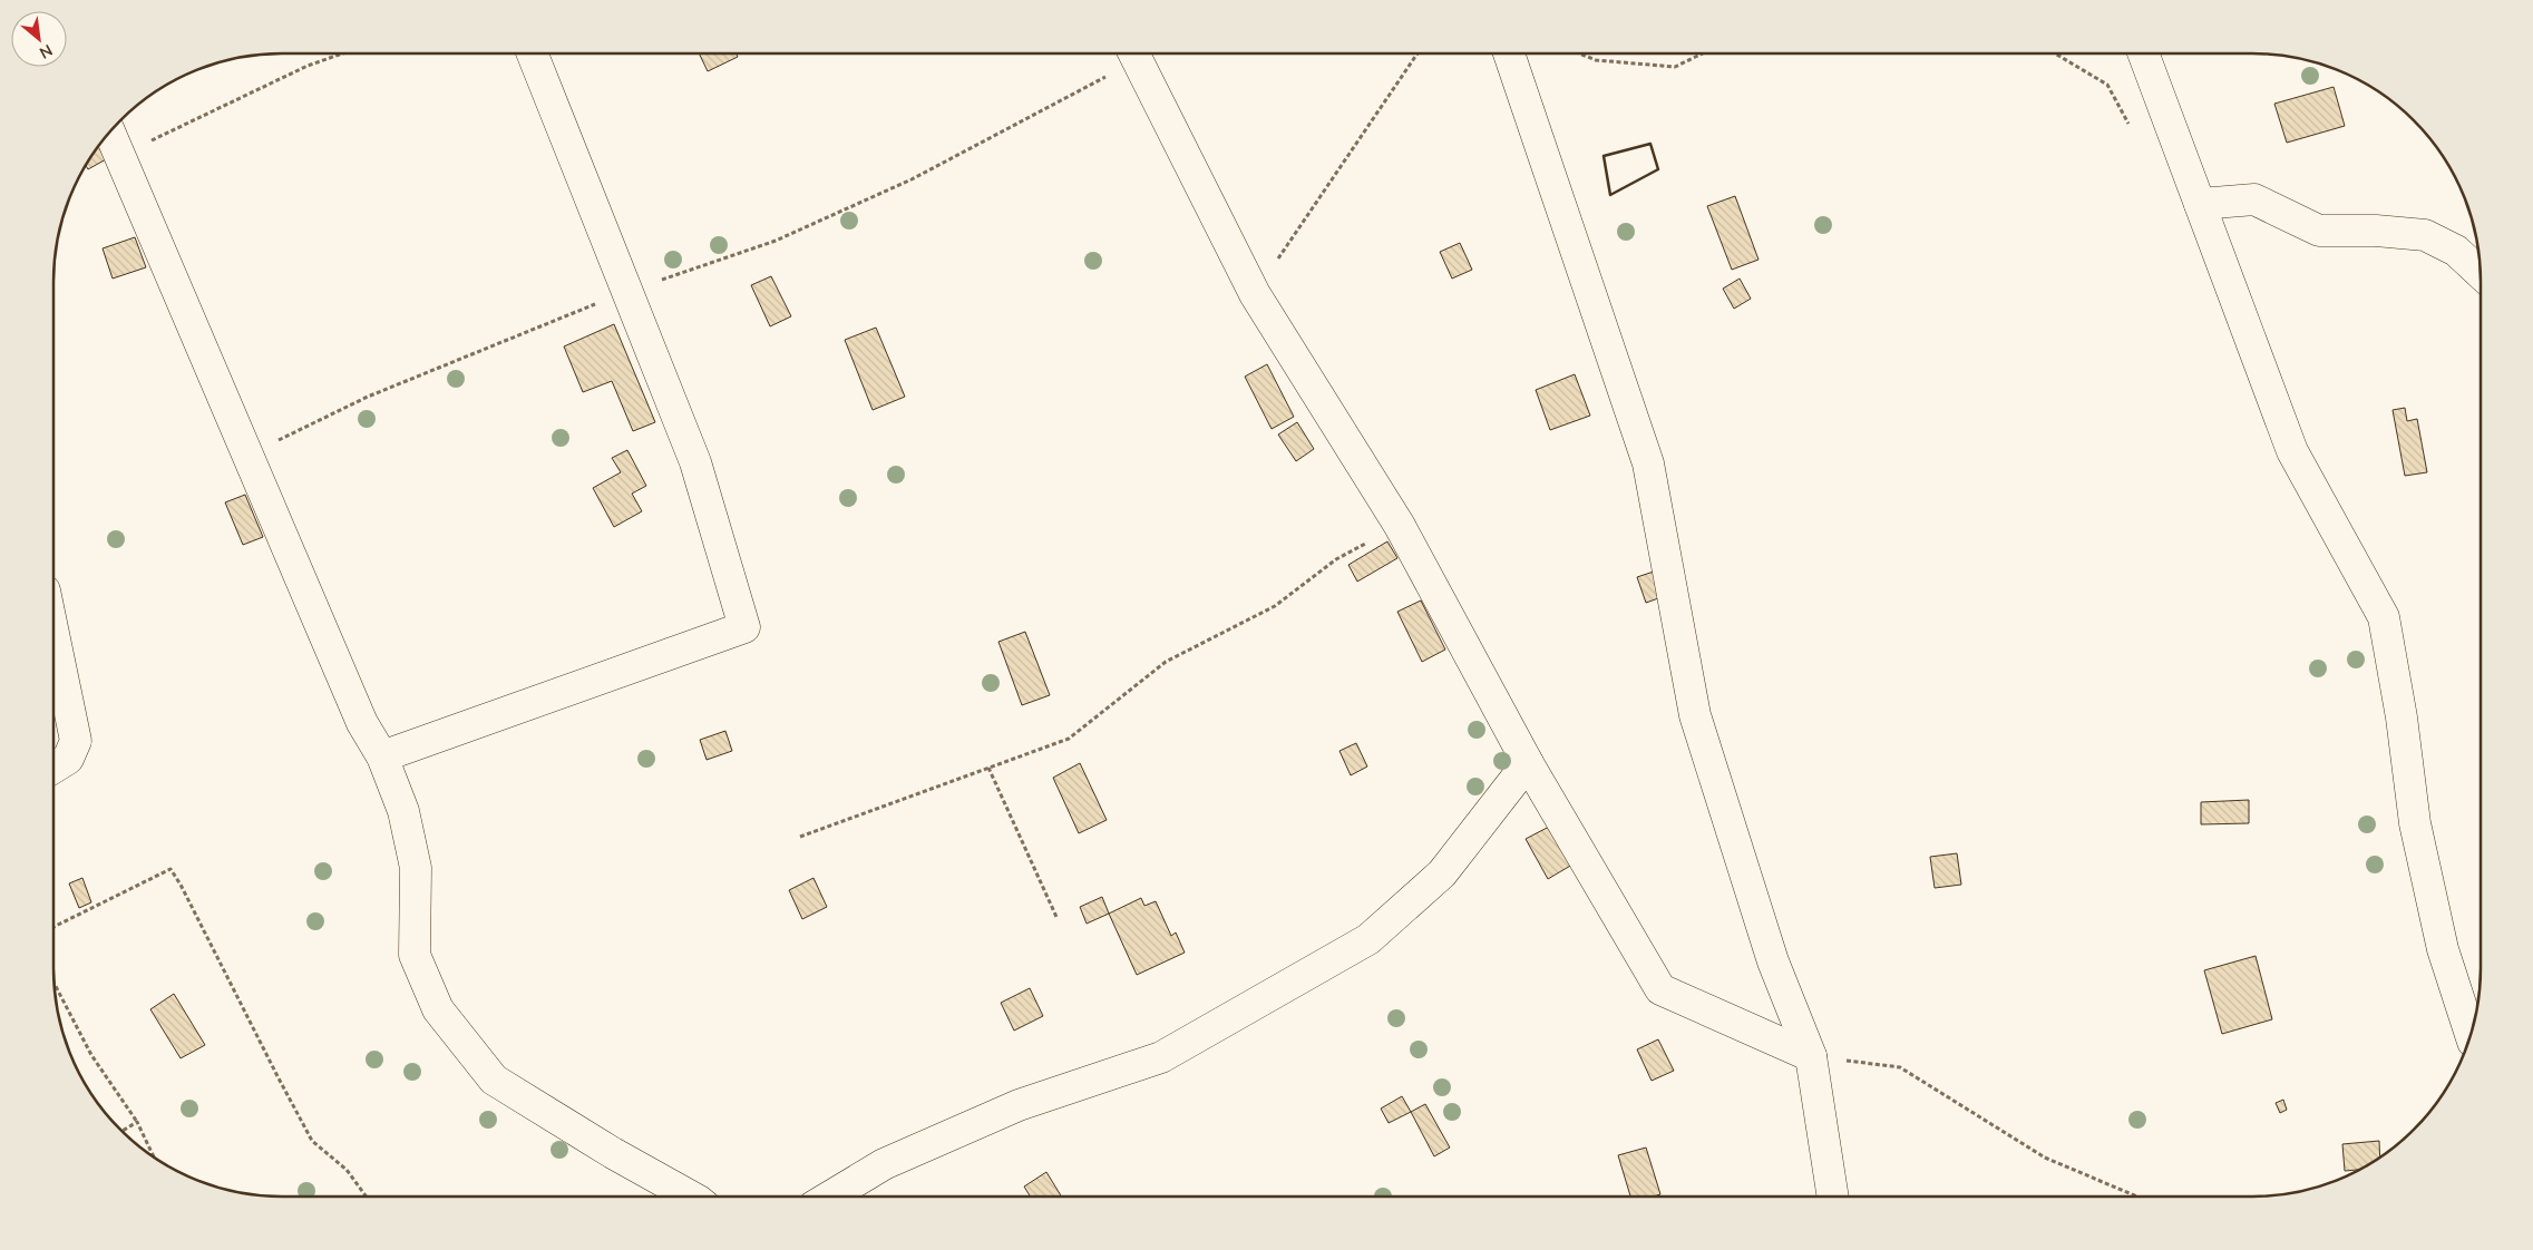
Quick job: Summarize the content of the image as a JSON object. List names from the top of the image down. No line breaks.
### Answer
{"north":"bottom right"}
